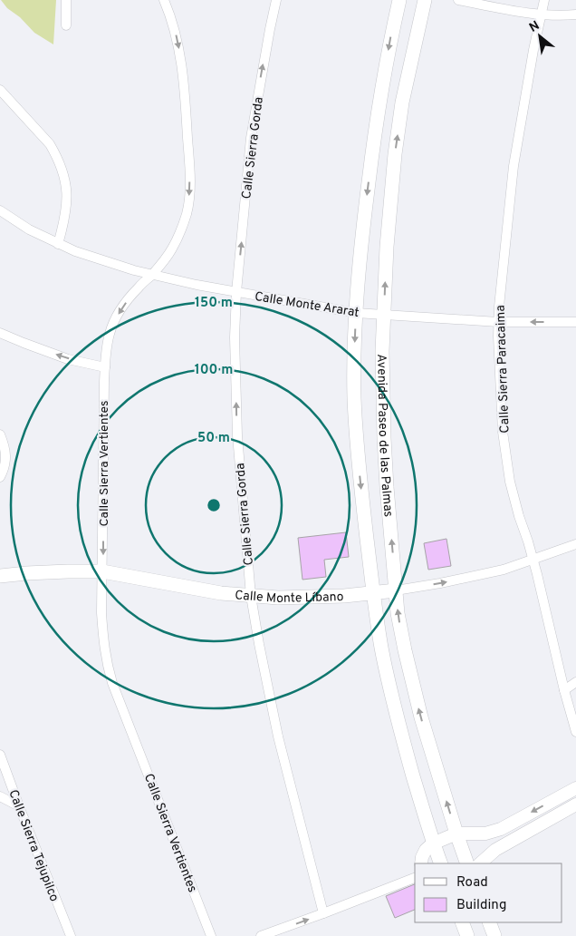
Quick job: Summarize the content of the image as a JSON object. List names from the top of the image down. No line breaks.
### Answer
{"streets":{"main road":["Avenida Paseo de las Palmas","Calle Monte Líbano"],"street":["Calle Sierra Gorda","Calle Monte Ararat","Calle Sierra Paracaima","Calle Sierra Vertientes","Calle Sierra Tejupilco"]},"crossings":[["Calle Sierra Gorda","Calle Monte Ararat"],["Calle Sierra Gorda","Calle Monte Líbano"],["Calle Monte Ararat","Calle Sierra Paracaima"],["Calle Monte Ararat","Avenida Paseo de las Palmas"],["Calle Monte Ararat","Calle Sierra Vertientes"],["Calle Sierra Paracaima","Calle Monte Líbano"],["Avenida Paseo de las Palmas","Calle Monte Líbano"],["Calle Sierra Vertientes","Calle Monte Líbano"]],"one_way":["Calle Sierra Gorda","Calle Sierra Vertientes"],"legend":["Road","Building"],"north":"top left","rings":["150 m","100 m","50 m"]}
